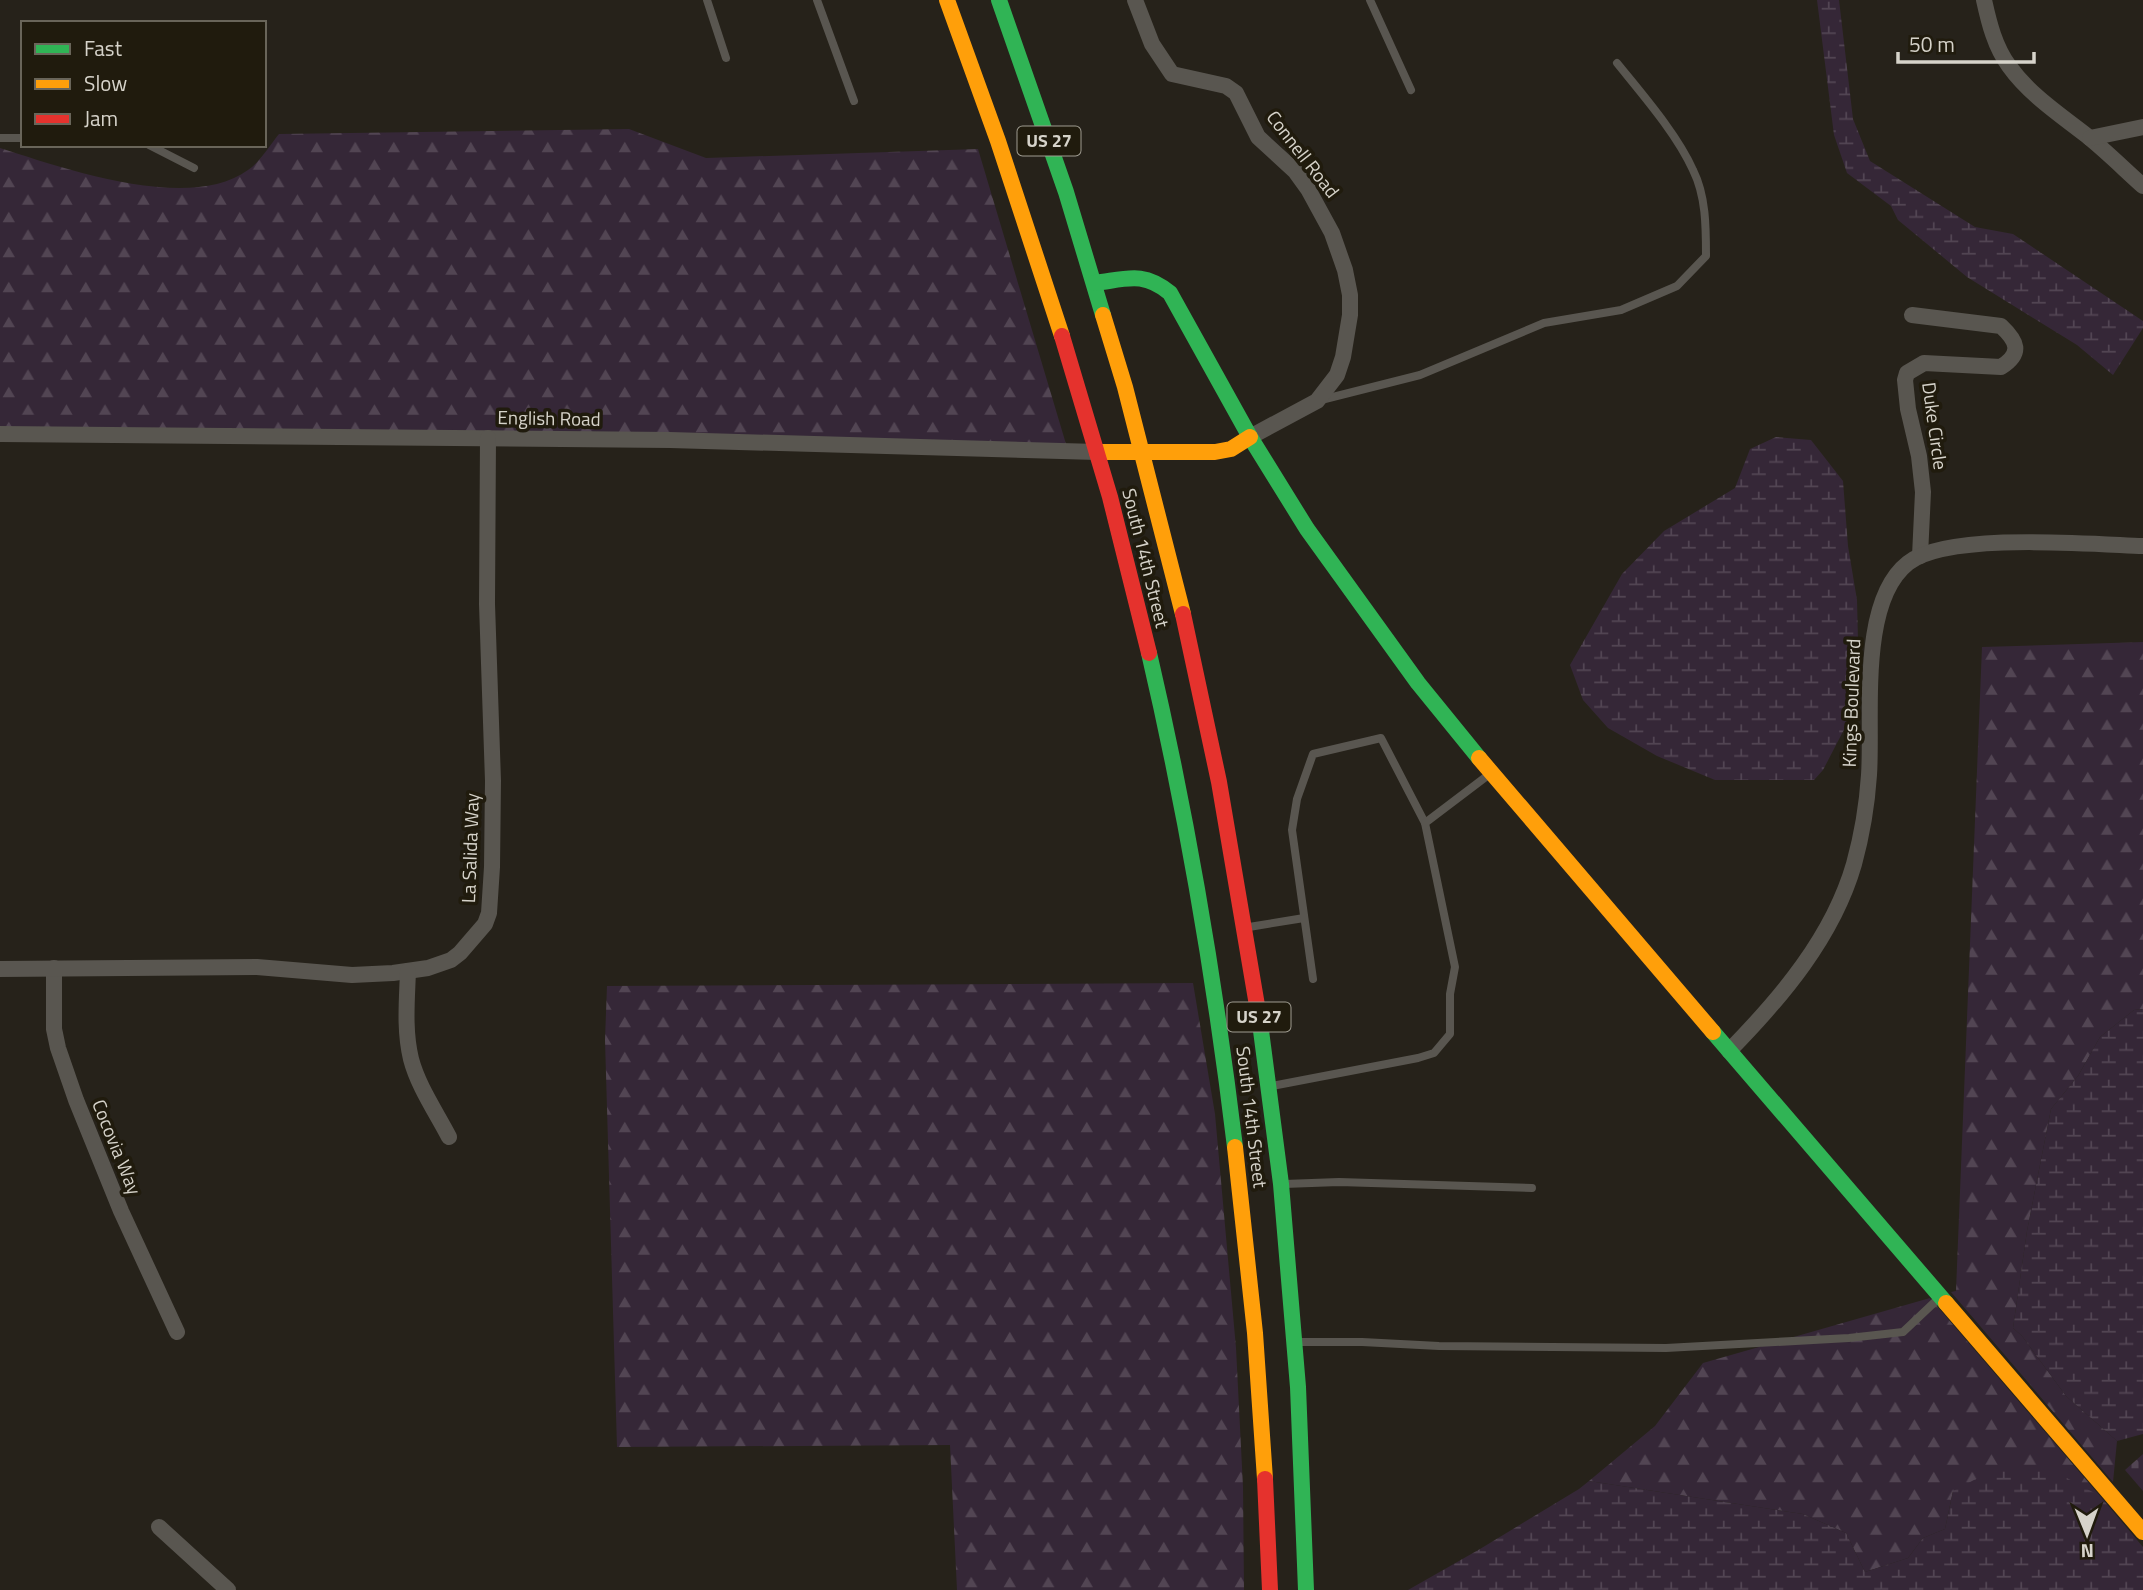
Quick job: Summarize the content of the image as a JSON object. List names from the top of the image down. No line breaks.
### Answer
{"streets":{"main road":["US 27","Connell Road","South 14th Street"],"street":["English Road","Duke Circle","Kings Boulevard","La Salida Way","Cocovia Way"]},"crossings":[["US 27","Connell Road"],["US 27","English Road"],["US 27","South 14th Street"],["Connell Road","English Road"],["Connell Road","South 14th Street"],["English Road","South 14th Street"],["English Road","La Salida Way"],["Duke Circle","Kings Boulevard"],["La Salida Way","Cocovia Way"]],"legend":["Fast","Slow","Jam"],"scale_bar":"50 m","north":"bottom"}
